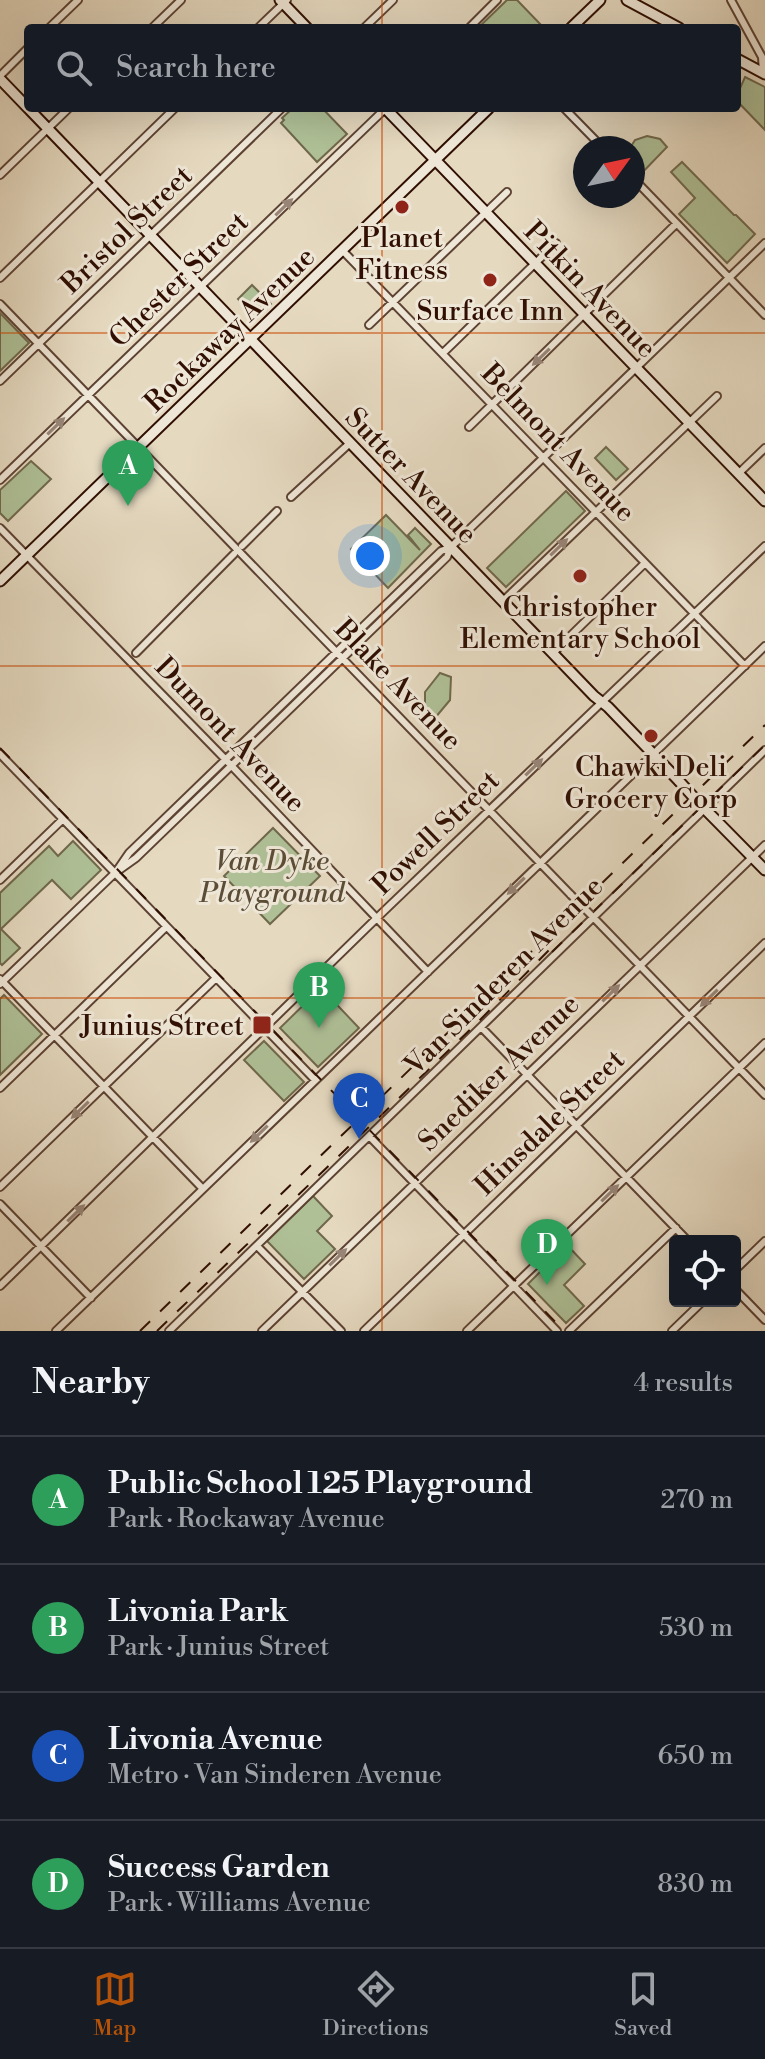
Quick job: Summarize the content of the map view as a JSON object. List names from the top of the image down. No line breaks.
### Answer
{"streets":{"street":["Bristol Street","Chester Street","Pitkin Avenue","Rockaway Avenue","Belmont Avenue","Sutter Avenue","Blake Avenue","Dumont Avenue","Powell Street","Van Sinderen Avenue","Snediker Avenue","Hinsdale Street"]},"crossings":[["Bristol Street","Sutter Avenue"],["Bristol Street","Blake Avenue"],["Chester Street","Sutter Avenue"],["Chester Street","Blake Avenue"],["Pitkin Avenue","Rockaway Avenue"],["Rockaway Avenue","Belmont Avenue"],["Rockaway Avenue","Sutter Avenue"],["Rockaway Avenue","Blake Avenue"],["Rockaway Avenue","Dumont Avenue"],["Belmont Avenue","Powell Street"],["Sutter Avenue","Powell Street"],["Sutter Avenue","Van Sinderen Avenue"],["Sutter Avenue","Snediker Avenue"],["Blake Avenue","Powell Street"],["Blake Avenue","Van Sinderen Avenue"],["Blake Avenue","Snediker Avenue"],["Blake Avenue","Hinsdale Street"],["Dumont Avenue","Powell Street"]],"one_way":["Chester Street","Snediker Avenue"],"parks":["Van Dyke Playground"],"places":{"other":["Planet Fitness","Surface Inn","Christopher Elementary School","Chawki Deli Grocery Corp"],"transit":["Junius Street"]},"north":"top right","page":{"search":"Search here","pins":["A","B","C","D"],"heading":["Nearby","4 results"],"list":[{"mark":"A","name":"Public School 125 Playground","note":"Park · Rockaway Avenue","value":"270 m"},{"mark":"B","name":"Livonia Park","note":"Park · Junius Street","value":"530 m"},{"mark":"C","name":"Livonia Avenue","note":"Metro · Van Sinderen Avenue","value":"650 m"},{"mark":"D","name":"Success Garden","note":"Park · Williams Avenue","value":"830 m"}],"nav":["Map","Directions","Saved"]}}
